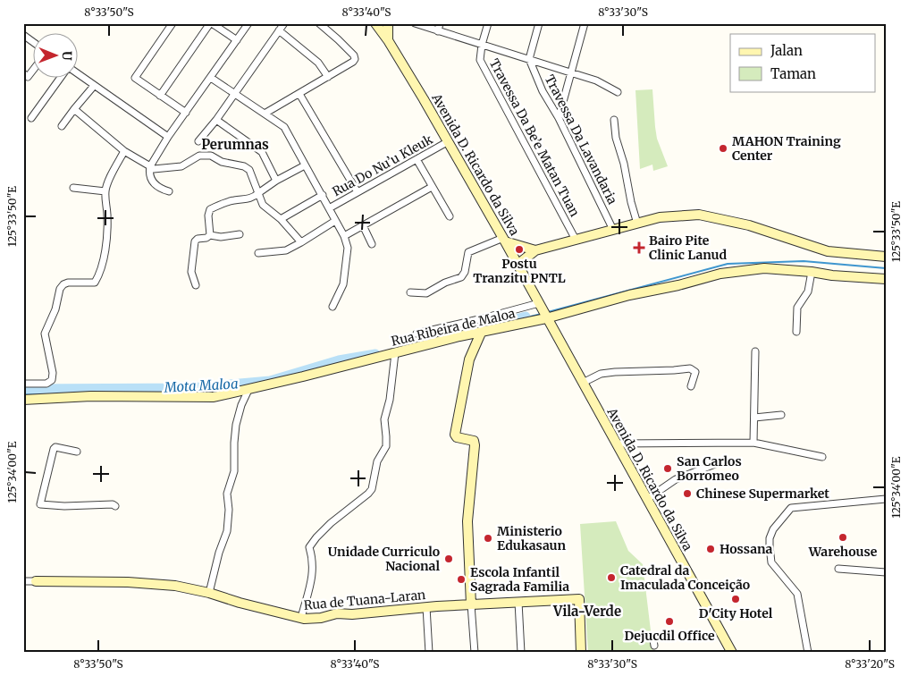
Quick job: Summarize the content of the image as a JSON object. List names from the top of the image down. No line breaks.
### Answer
{"streets":{"street":["Travessa Da Be’e Matan Tuan","Travessa Da Lavandaria","Avenida D. Ricardo da Silva","Rua Do Nu’u Kleuk","Rua Ribeira de Maloa","Rua de Tuana-Laran"]},"crossings":[["Avenida D. Ricardo da Silva","Rua Do Nu’u Kleuk"],["Avenida D. Ricardo da Silva","Rua Ribeira de Maloa"]],"districts":["Perumnas","Vila-Verde"],"water":["Mota Maloa"],"places":{"other":["MAHON Training Center","Postu Tranzitu PNTL","San Carlos Borromeo","Chinese Supermarket","Warehouse","Ministerio Edukasaun","Hossana","Unidade Curriculo Nacional","Catedral da Imaculada Conceição","Escola Infantil Sagrada Familia","D'City Hotel","Dejucdil Office"],"health":["Bairo Pite Clinic Lanud"]},"legend":["Jalan","Taman"],"north":"right","coordinates":["8°33'50\"S","8°33'40\"S","8°33'30\"S","125°33'50\"E","125°34'00\"E","8°33'20\"S"]}
